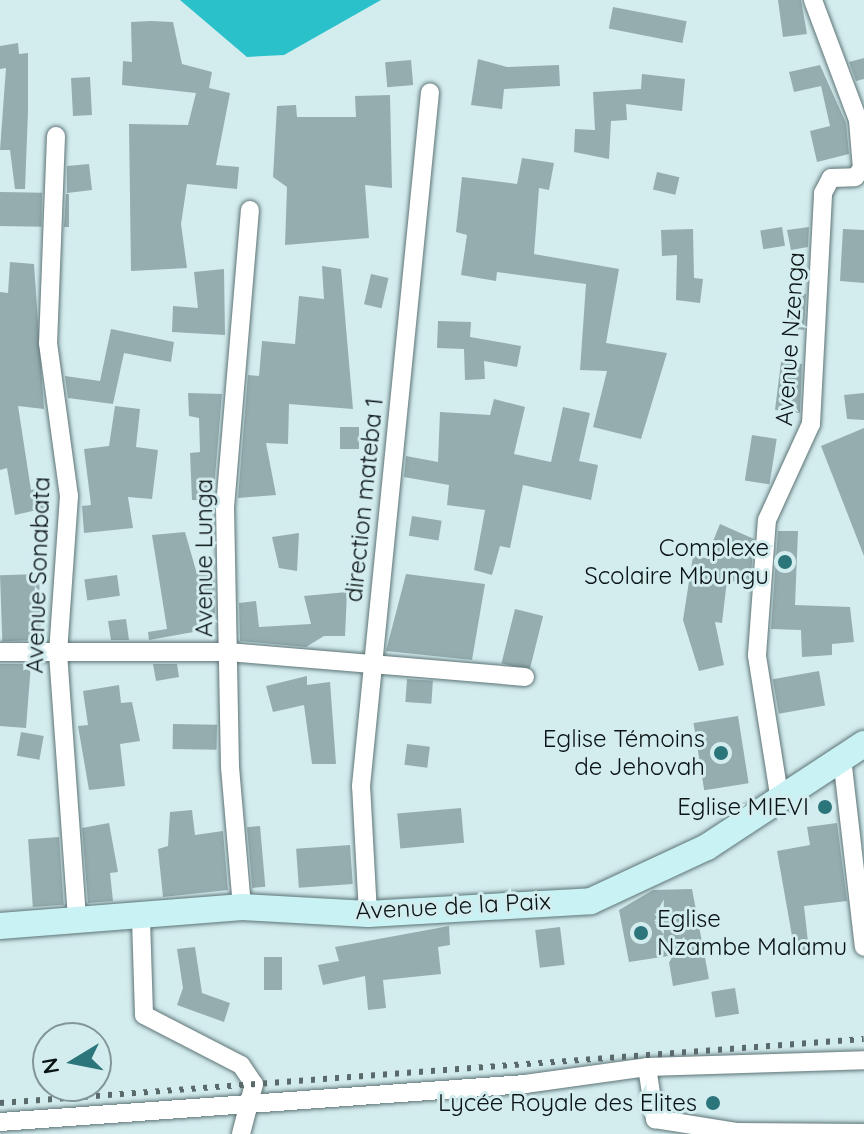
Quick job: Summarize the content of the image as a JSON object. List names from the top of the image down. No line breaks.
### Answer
{"streets":{"street":["Avenue Nzenga","direction mateba 1","Avenue Lunga","Avenue Sonabata","Avenue de la Paix"]},"crossings":[["Avenue Nzenga","Avenue de la Paix"],["direction mateba 1","Avenue de la Paix"],["Avenue Lunga","Avenue de la Paix"],["Avenue Sonabata","Avenue de la Paix"]],"places":["Complexe Scolaire Mbungu","Eglise Témoins de Jehovah","Eglise MIEVI","Eglise Nzambe Malamu","Lycée Royale des Elites"],"north":"left"}
